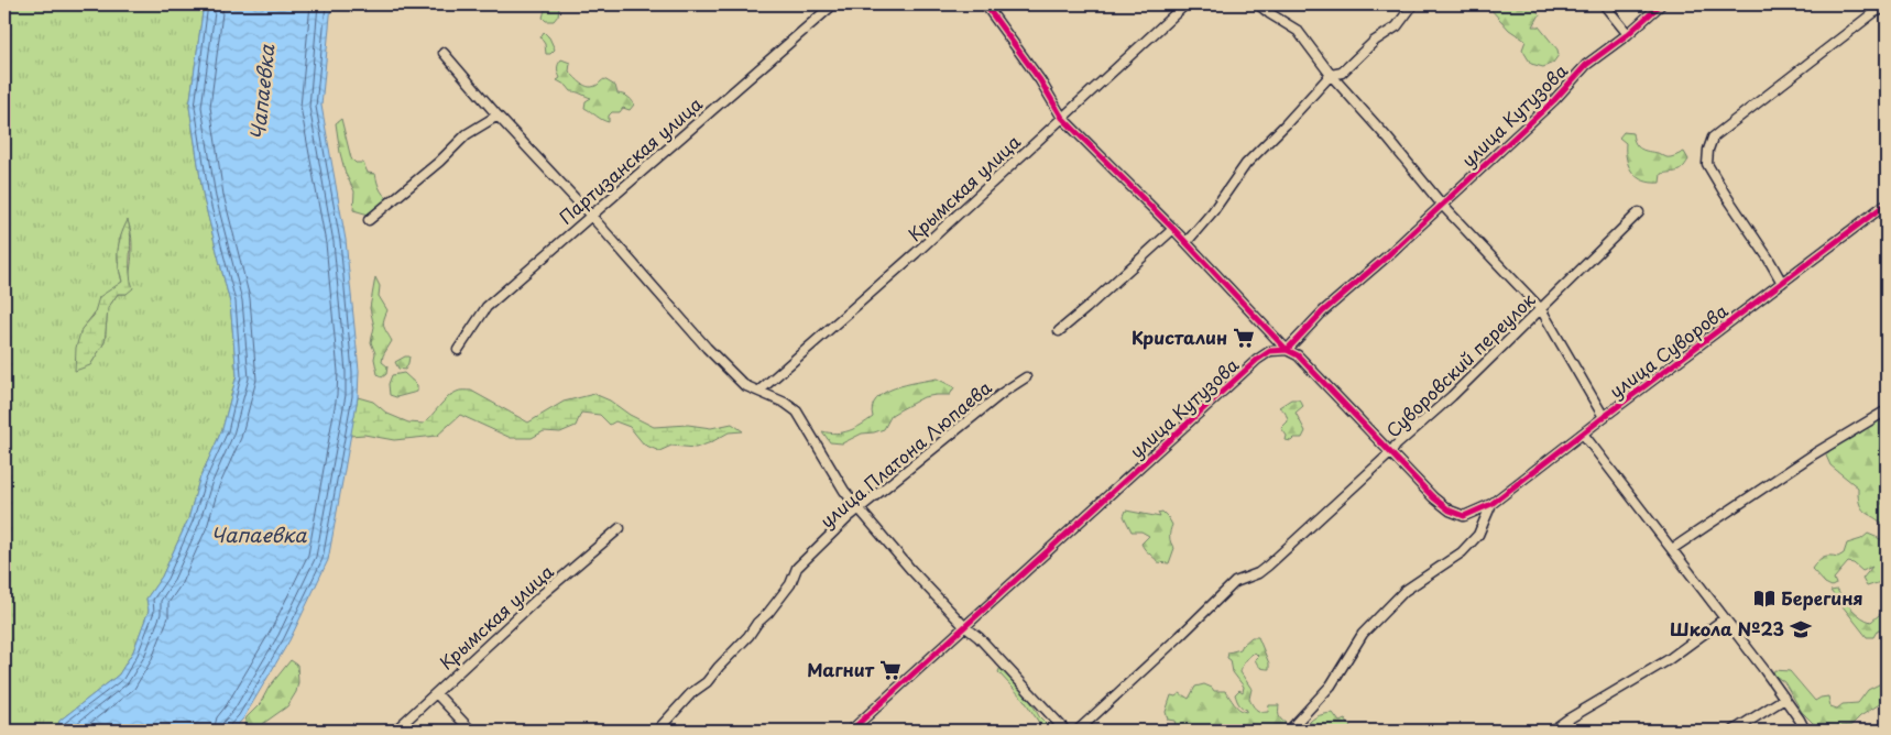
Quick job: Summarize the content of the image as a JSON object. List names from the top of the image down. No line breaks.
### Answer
{"streets":{"street":["улица Кутузова","Партизанская улица","Крымская улица","улица Суворова","Суворовский переулок","улица Платона Люпаева"]},"crossings":[["улица Суворова","Суворовский переулок"]],"water":["Чапаевка"],"places":{"supermarket":["Кристалин","Магнит"],"library":["Берегиня"],"school or university":["Школа №23"]}}
